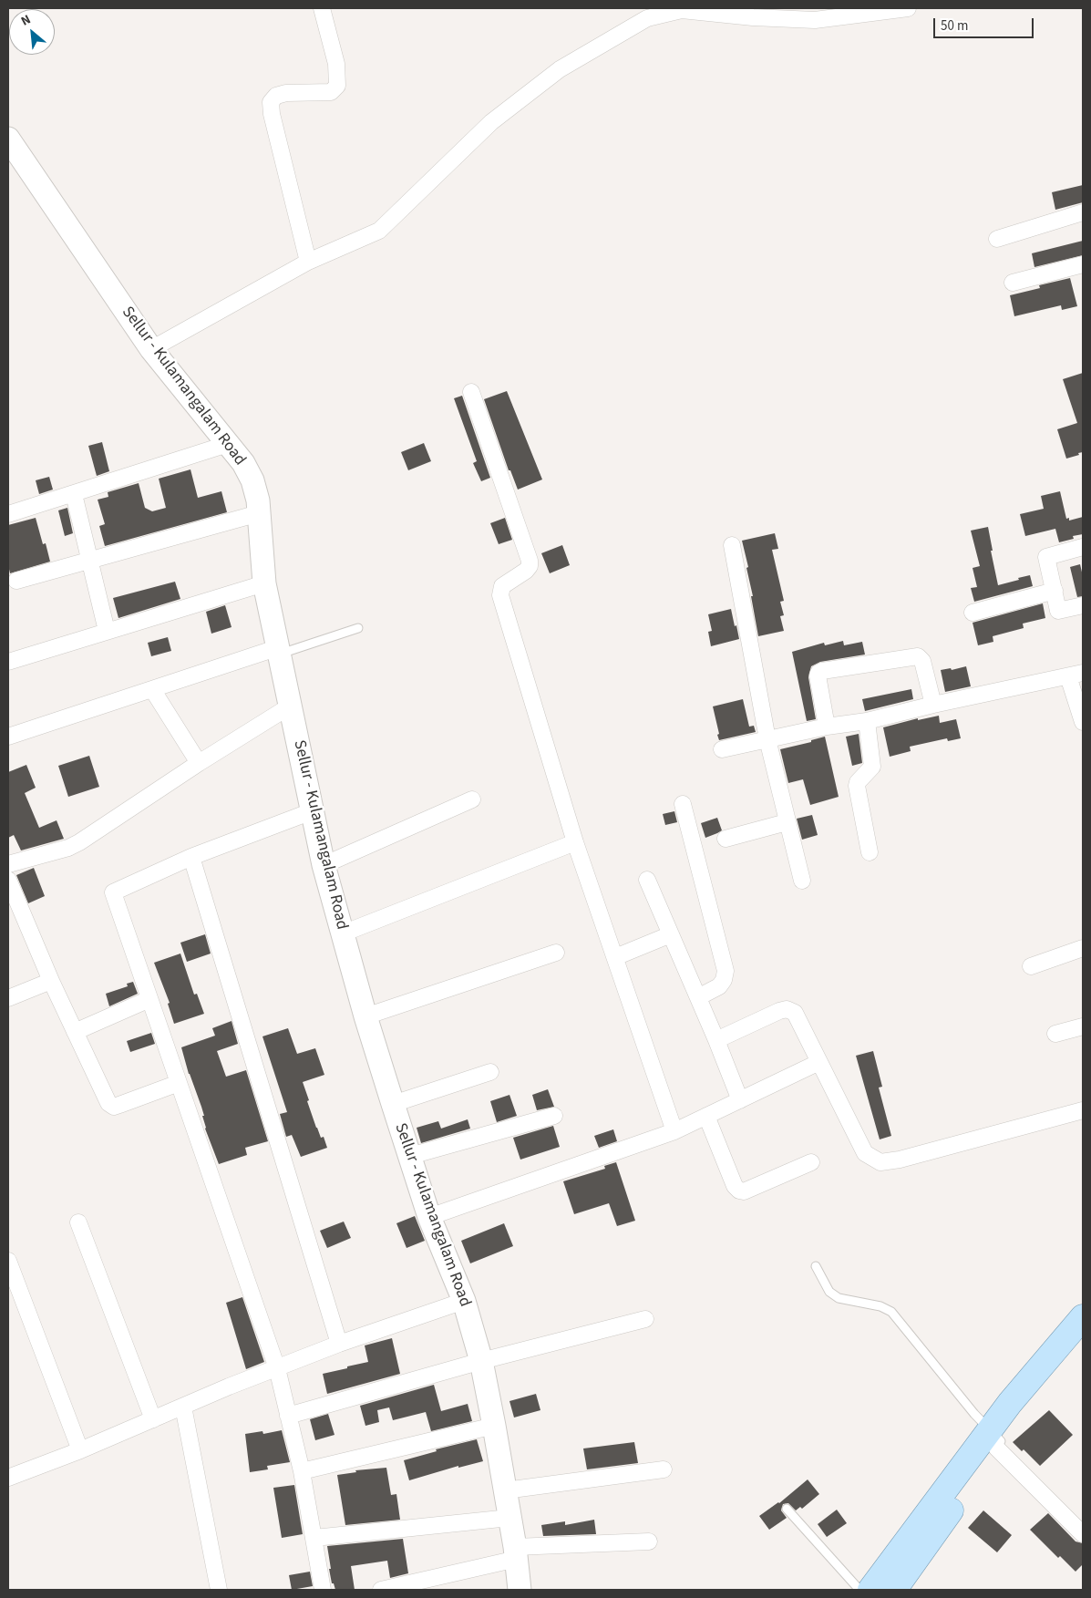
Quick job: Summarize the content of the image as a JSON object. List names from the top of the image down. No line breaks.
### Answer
{"streets":{"main road":["Sellur - Kulamangalam Road"]},"scale_bar":"50 m","north":"top left"}
